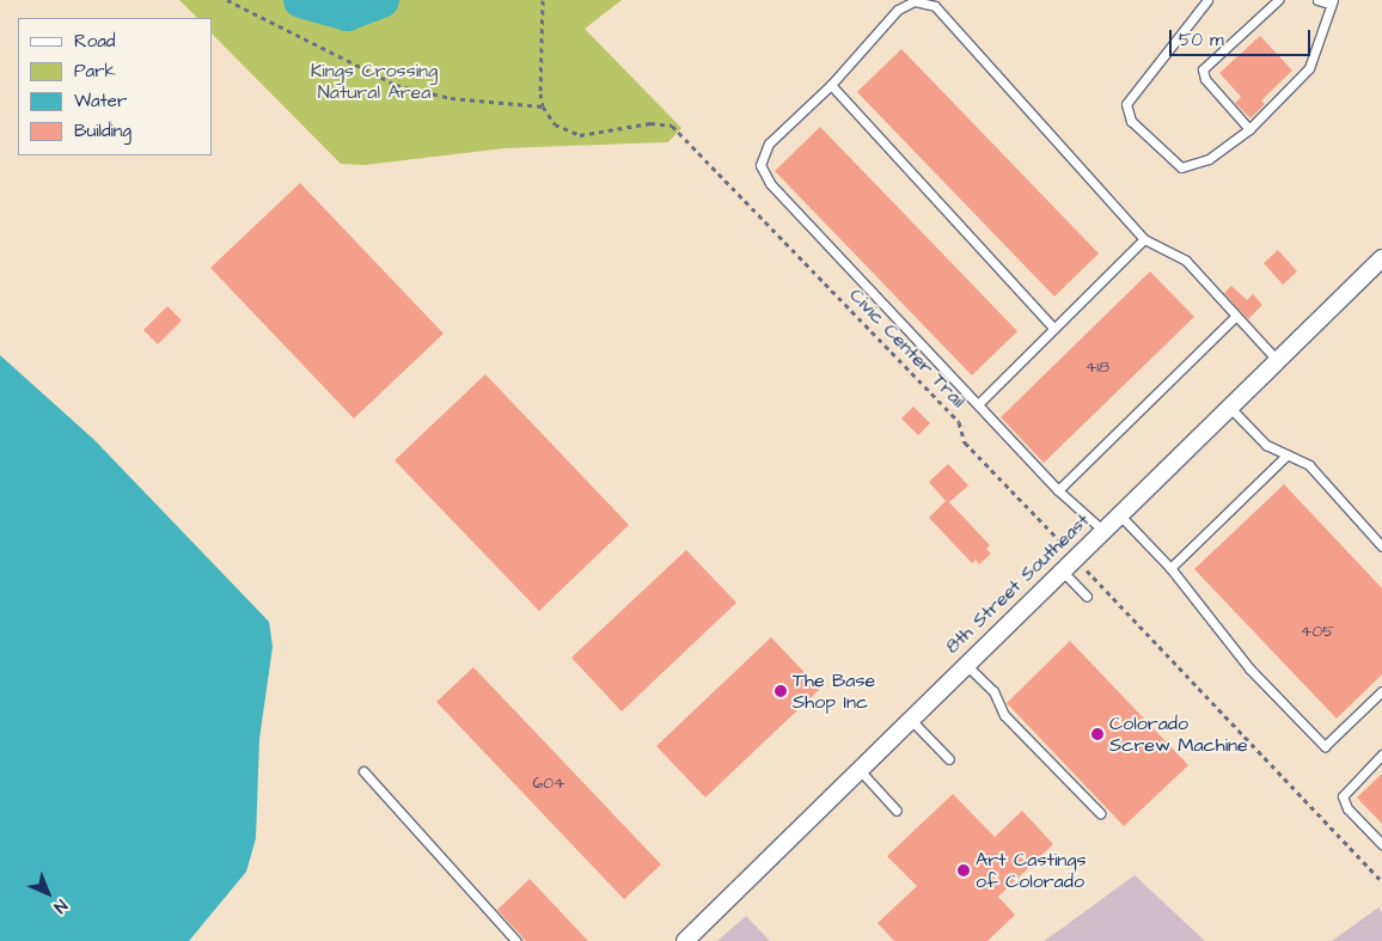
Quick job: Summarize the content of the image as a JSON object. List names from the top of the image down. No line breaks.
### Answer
{"streets":{"street":["8th Street Southeast"],"path":["Civic Center Trail"]},"crossings":[["Civic Center Trail","8th Street Southeast"]],"parks":["Kings Crossing Natural Area"],"places":["The Base Shop Inc","Colorado Screw Machine","Art Castings of Colorado"],"house_numbers":["418","405","604"],"legend":["Road","Park","Water","Building"],"scale_bar":"50 m","north":"bottom right"}
